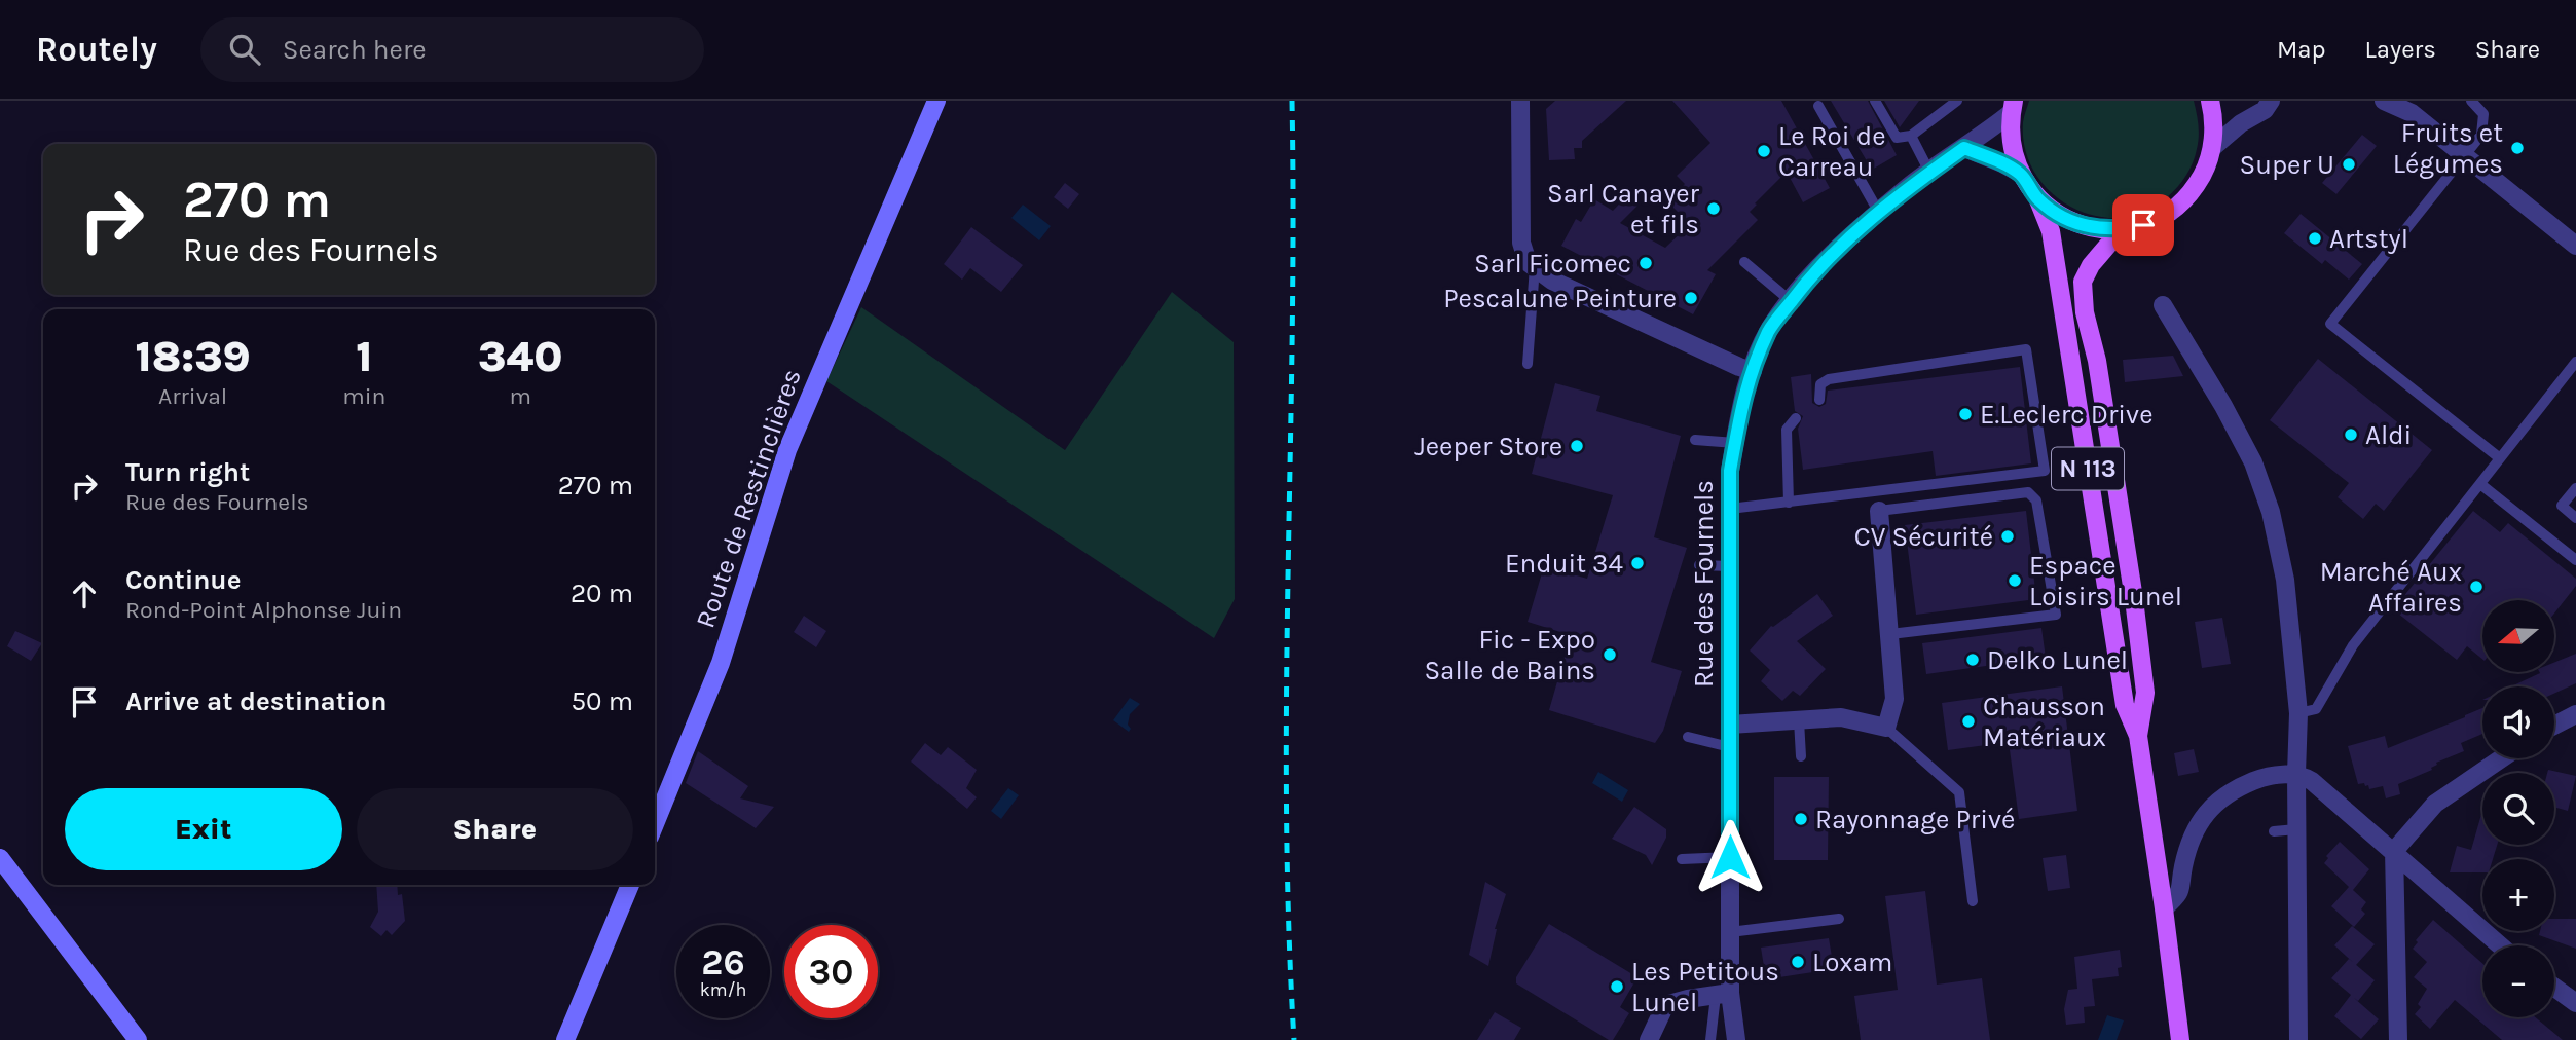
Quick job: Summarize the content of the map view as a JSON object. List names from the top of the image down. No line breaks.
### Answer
{"streets":{"main road":["N 113"],"street":["Route de Restinclières","Rue des Fournels"]},"places":["Fruits et Légumes","Le Roi de Carreau","Super U","Sarl Canayer et fils","Artstyl","Sarl Ficomec","Pescalune Peinture","E.Leclerc Drive","Aldi","Jeeper Store","CV Sécurité","Enduit 34","Espace Loisirs Lunel","Marché Aux Affaires","Fic - Expo Salle de Bains","Delko Lunel","Chausson Matériaux","Rayonnage Privé","Loxam","Les Petitous Lunel"],"north":"left","page":{"header":"Routely","search":"Search here","nav":["Map","Layers","Share"],"turn":["270 m","Rue des Fournels"],"eta":["18:39","Arrival","1","min","340","m"],"list":[{"name":"Turn right","note":"Rue des Fournels","value":"270 m"},{"name":"Continue","note":"Rond-Point Alphonse Juin","value":"20 m"},{"name":"Arrive at destination","value":"50 m"}],"map_buttons":["+","−"],"buttons":["Exit","Share"],"speed":"26 km/h","limit":"30"}}
